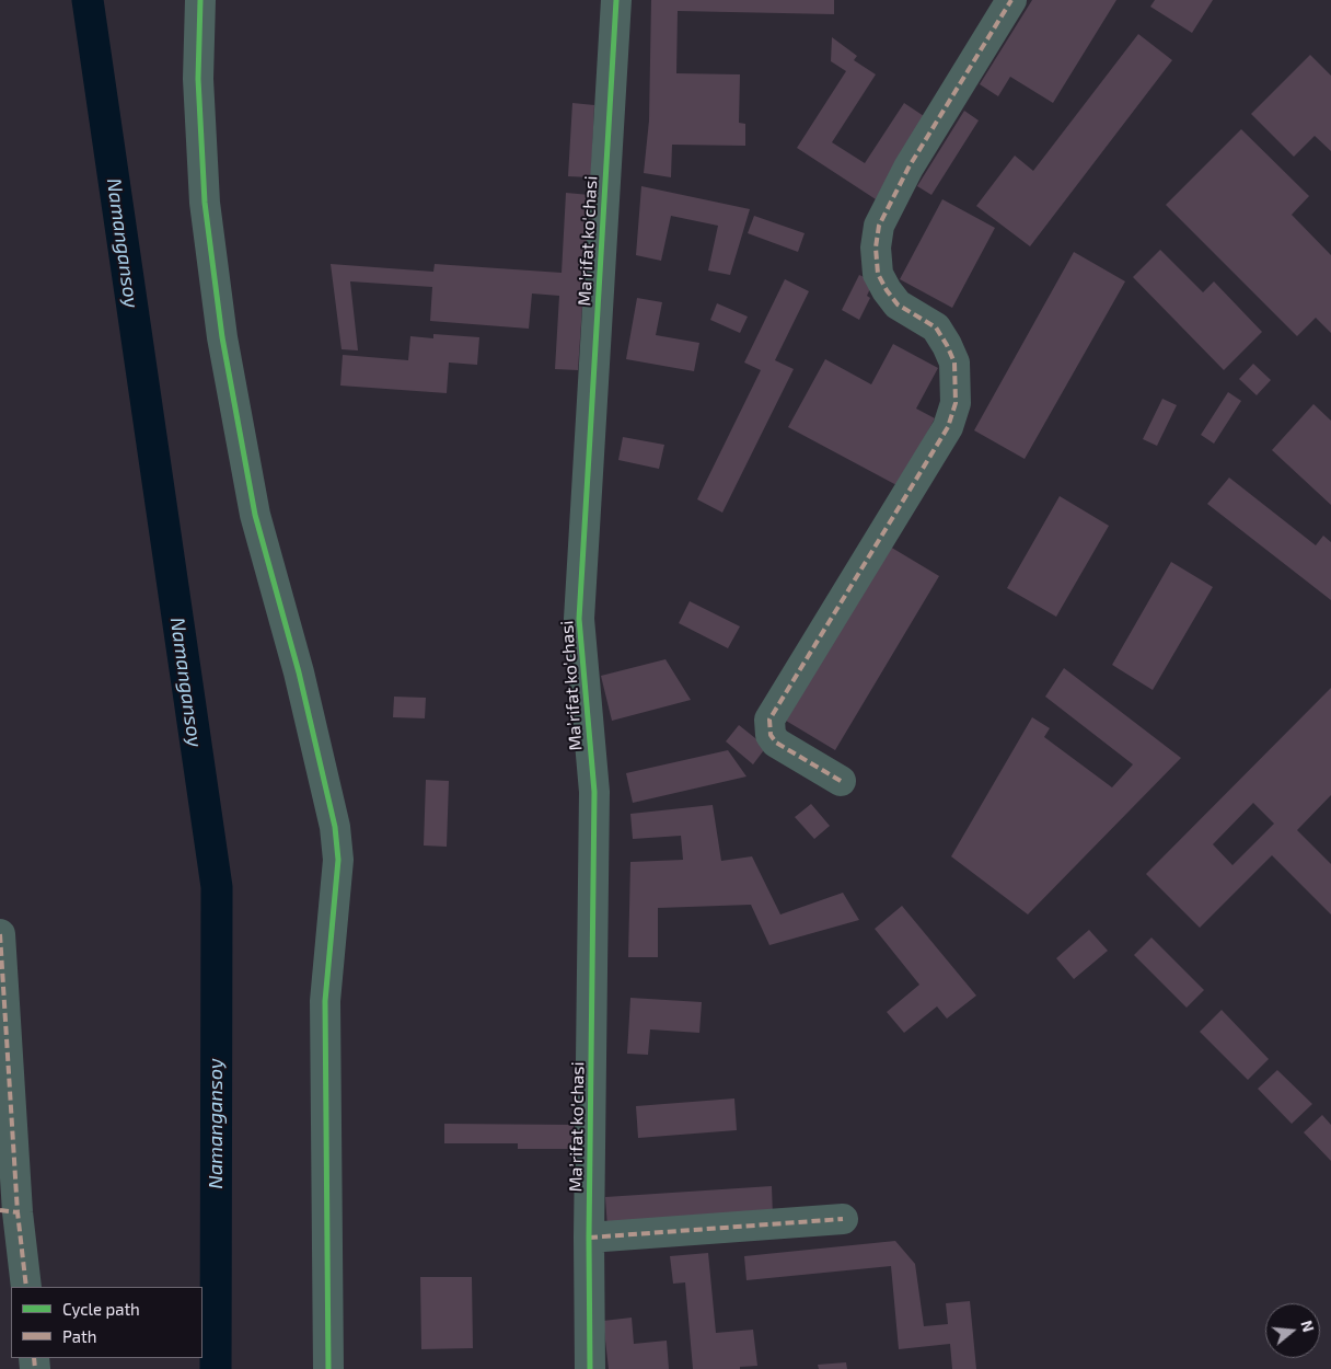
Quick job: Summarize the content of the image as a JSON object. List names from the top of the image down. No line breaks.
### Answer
{"streets":{"street":["Maʼrifat ko'chasi"]},"water":["Namangansoy"],"legend":["Cycle path","Path"],"north":"right"}
